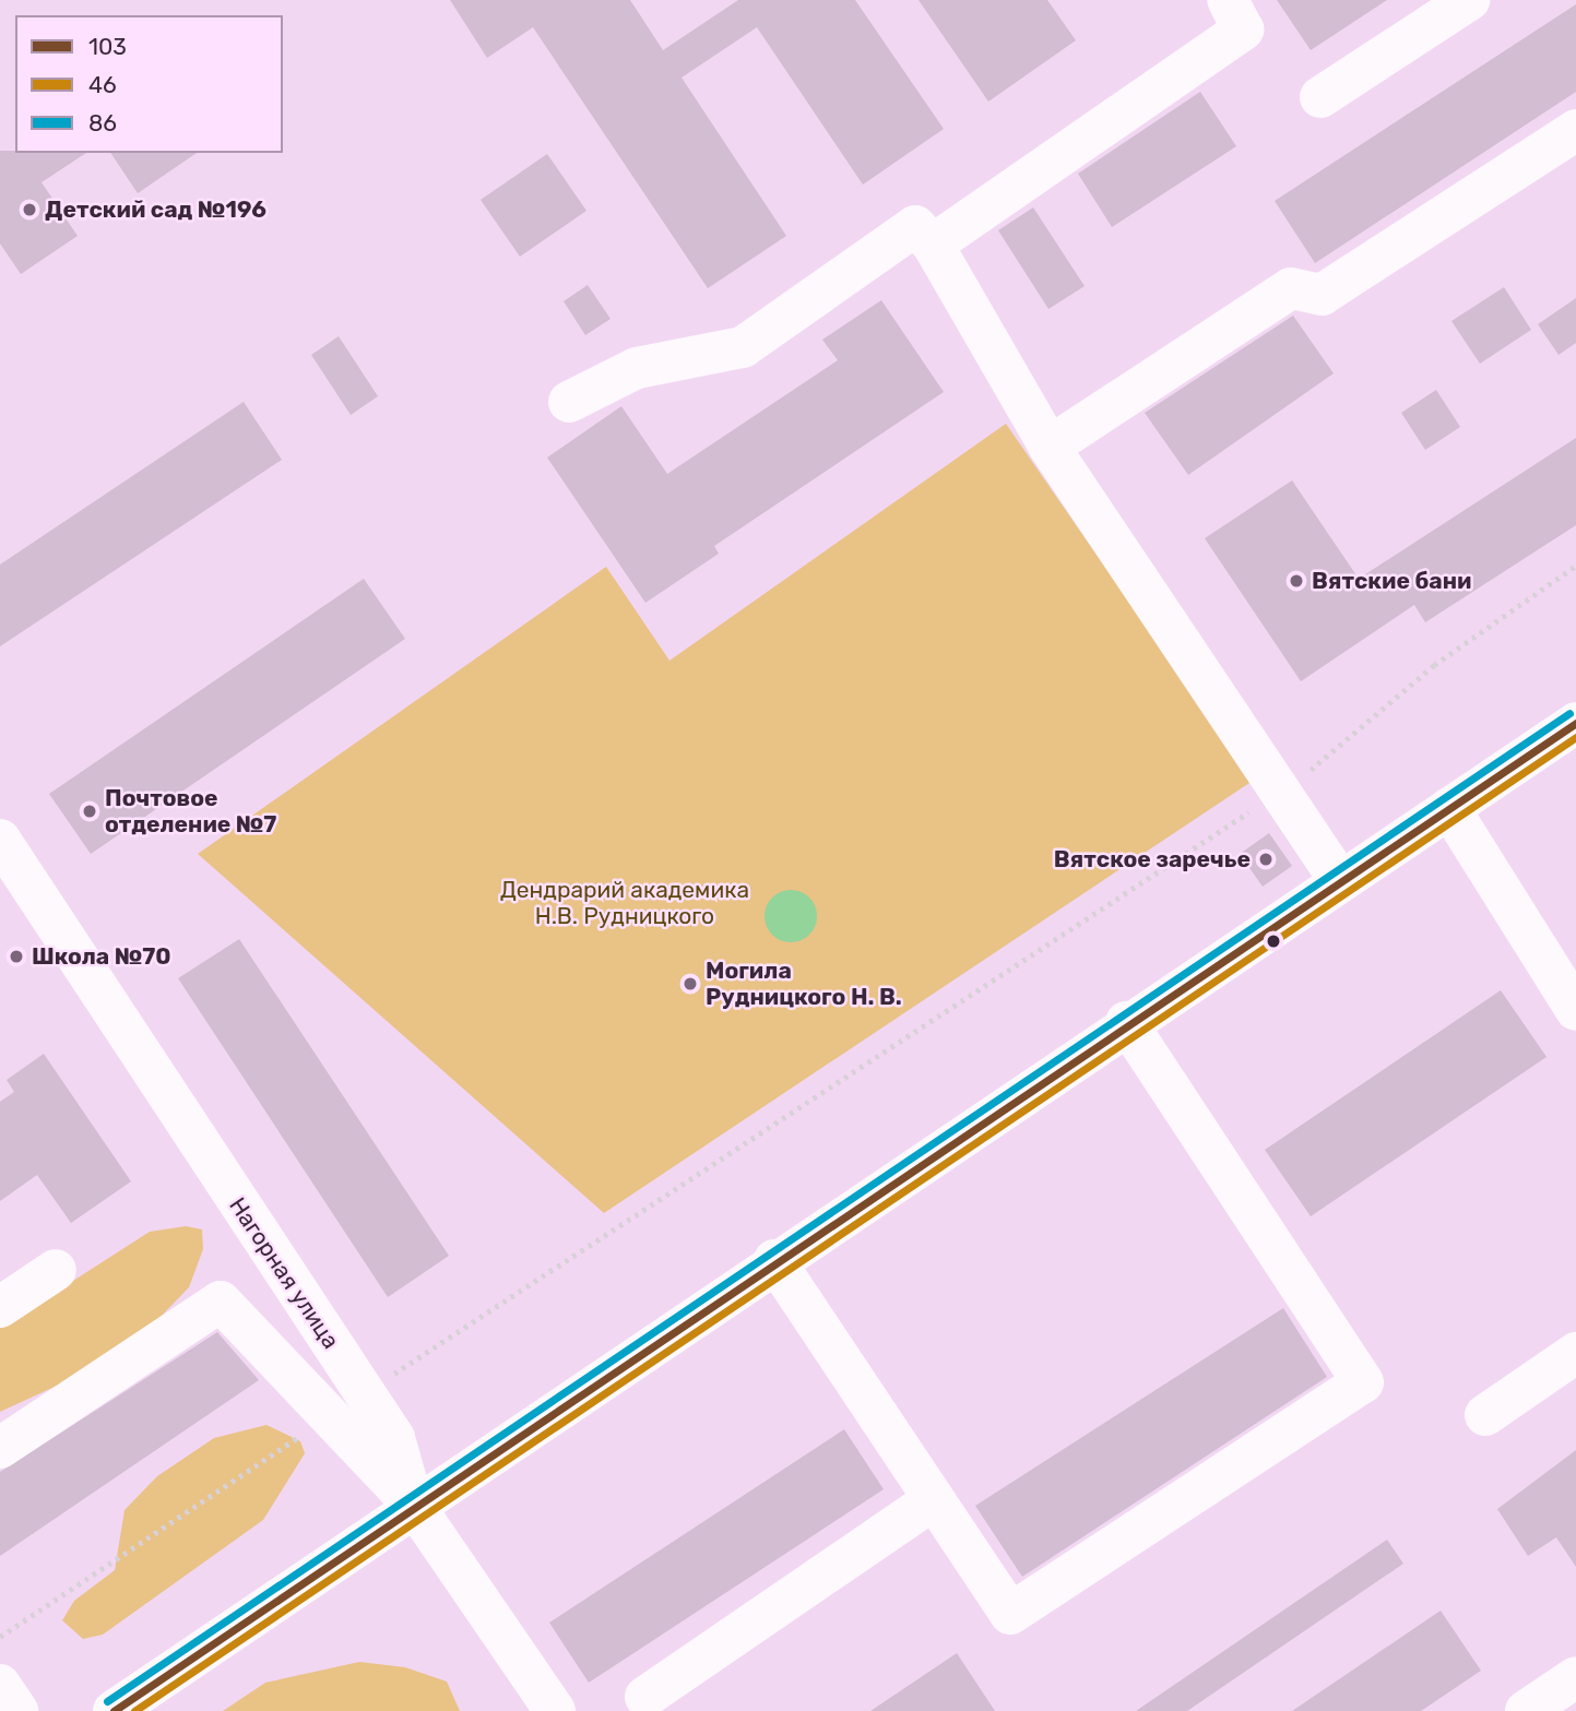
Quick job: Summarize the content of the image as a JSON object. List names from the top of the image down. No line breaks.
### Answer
{"streets":{"main road":["Нагорная улица"]},"parks":["Дендрарий академика Н.В. Рудницкого"],"places":["Детский сад №196","Вятские бани","Почтовое отделение №7","Вятское заречье","Школа №70","Могила Рудницкого Н. В."],"lines":["transit line 86","transit line 103","transit line 46"],"legend":["103","46","86"]}
